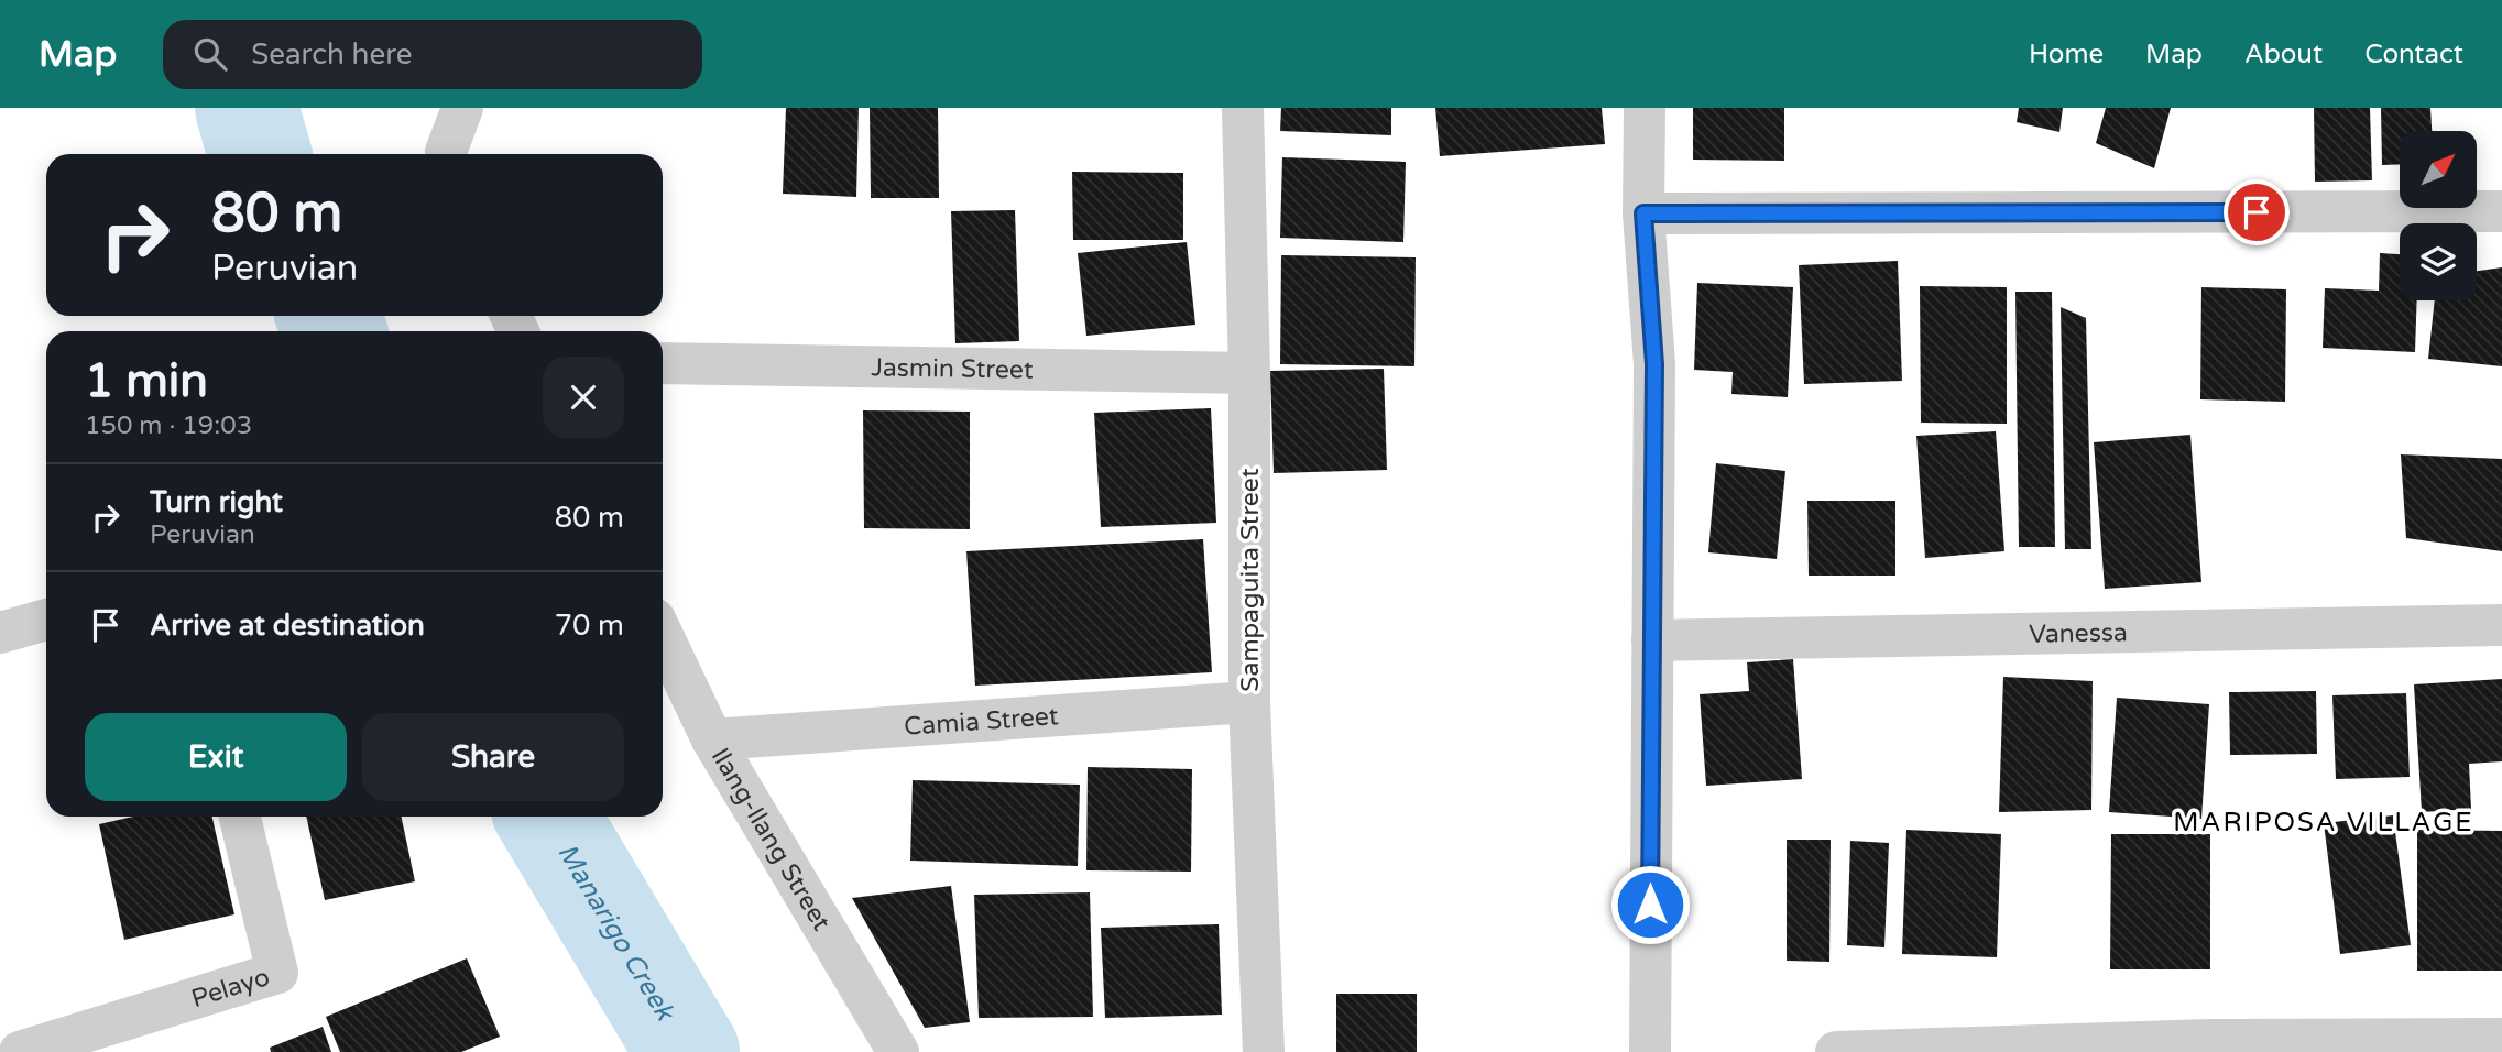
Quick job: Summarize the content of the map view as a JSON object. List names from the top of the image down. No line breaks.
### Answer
{"streets":{"street":["Jasmin Street","Sampaguita Street","Vanessa","Camia Street","Ilang-Ilang Street","Pelayo"]},"crossings":[["Jasmin Street","Sampaguita Street"],["Sampaguita Street","Camia Street"],["Camia Street","Ilang-Ilang Street"]],"districts":["MARIPOSA VILLAGE"],"water":["Manarigo Creek"],"north":"top right","page":{"header":"Map","search":"Search here","nav":["Home","Map","About","Contact"],"turn":["80 m","Peruvian"],"heading":["1 min","150 m · 19:03"],"list":[{"name":"Turn right","note":"Peruvian","value":"80 m"},{"name":"Arrive at destination","value":"70 m"}],"buttons":["Exit","Share"]}}
